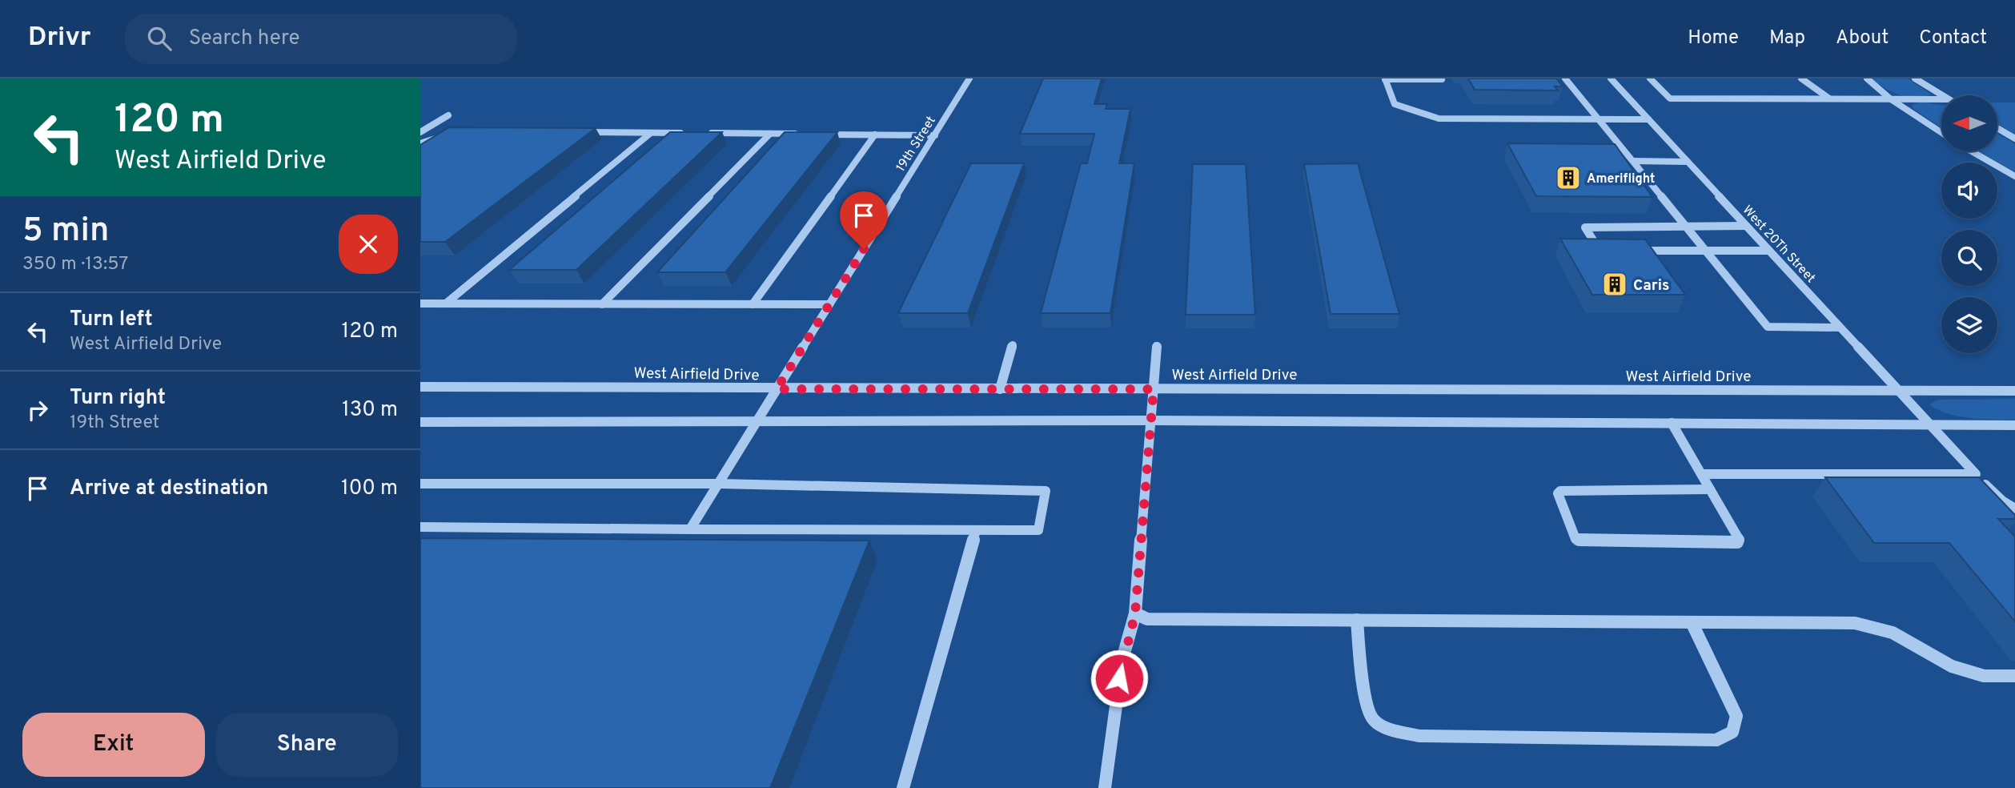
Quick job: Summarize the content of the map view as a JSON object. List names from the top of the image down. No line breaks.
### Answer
{"streets":{"street":["19th Street","West 20Th Street","West Airfield Drive"]},"crossings":[["19th Street","West Airfield Drive"],["West 20Th Street","West Airfield Drive"]],"places":{"building":["Ameriflight","Caris"]},"north":"left","page":{"header":"Drivr","search":"Search here","nav":["Home","Map","About","Contact"],"turn":["120 m","West Airfield Drive"],"heading":["5 min","350 m · 13:57"],"list":[{"name":"Turn left","note":"West Airfield Drive","value":"120 m"},{"name":"Turn right","note":"19th Street","value":"130 m"},{"name":"Arrive at destination","value":"100 m"}],"buttons":["Exit","Share"]}}
